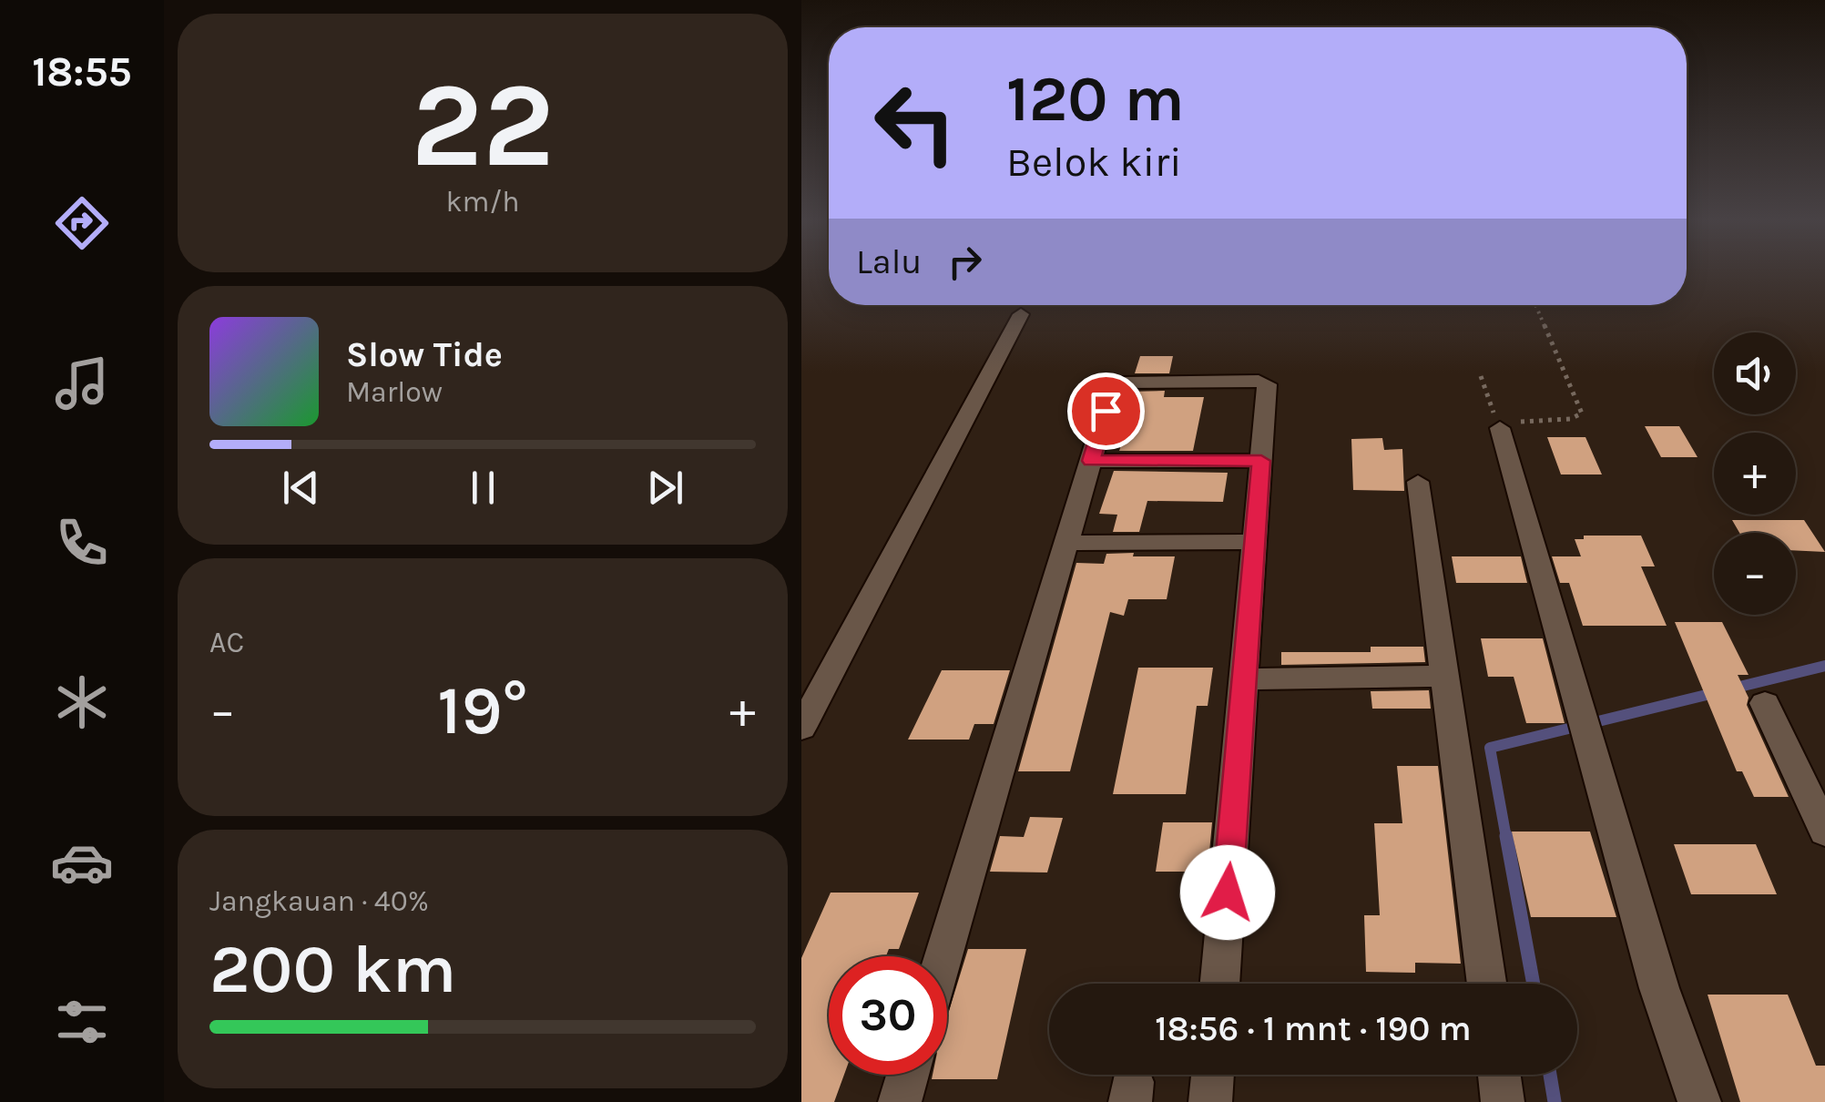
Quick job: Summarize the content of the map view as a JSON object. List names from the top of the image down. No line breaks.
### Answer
{"page":{"tabs":"18:55","tile":[["22","km/h"],"AC",["Jangkauan · 40%","200 km"]],"turn":["120 m","Belok kiri"],"then":"Lalu","song":["Slow Tide","Marlow"],"map_buttons":["+","−"],"heat":["−","19°","+"],"limit":"30","trip":"18:56 · 1 mnt · 190 m"}}
